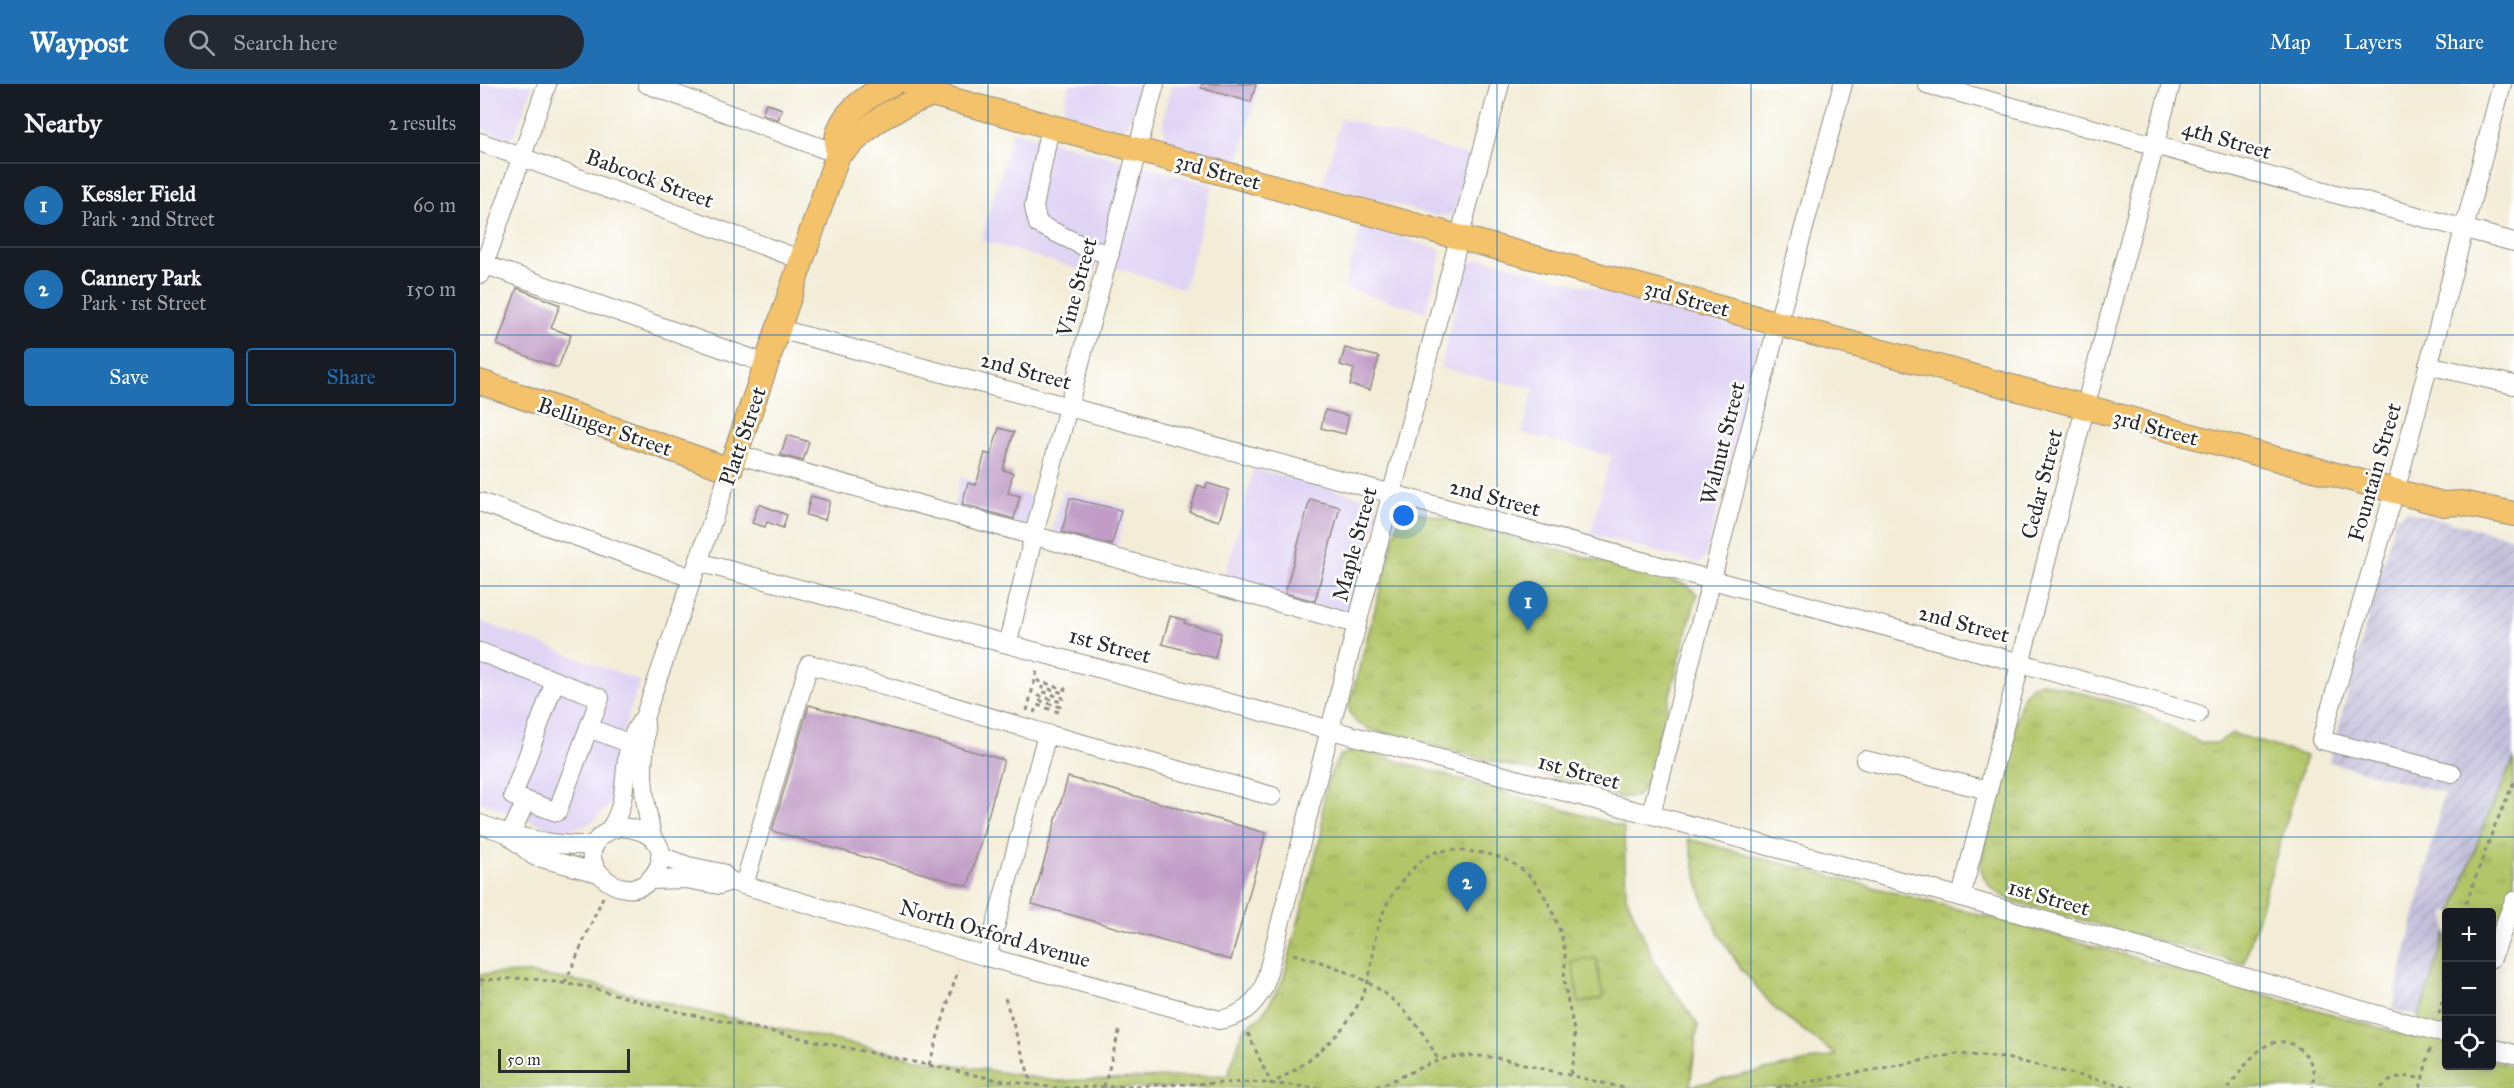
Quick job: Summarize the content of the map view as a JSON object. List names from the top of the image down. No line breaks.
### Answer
{"streets":{"main road":["3rd Street","Bellinger Street","Platt Street"],"street":["4th Street","Babcock Street","Vine Street","2nd Street","Walnut Street","Fountain Street","Cedar Street","Maple Street","1st Street","North Oxford Avenue"]},"crossings":[["4th Street","Fountain Street"],["4th Street","Cedar Street"],["3rd Street","Vine Street"],["3rd Street","Platt Street"],["3rd Street","Walnut Street"],["3rd Street","Fountain Street"],["3rd Street","Cedar Street"],["3rd Street","Maple Street"],["Babcock Street","Platt Street"],["Vine Street","2nd Street"],["Vine Street","1st Street"],["2nd Street","Platt Street"],["2nd Street","Walnut Street"],["2nd Street","Cedar Street"],["2nd Street","Maple Street"],["Bellinger Street","Platt Street"],["Platt Street","1st Street"],["Platt Street","North Oxford Avenue"],["Walnut Street","1st Street"],["Cedar Street","1st Street"],["Maple Street","1st Street"],["Maple Street","North Oxford Avenue"]],"scale_bar":"50 m","page":{"header":"Waypost","search":"Search here","nav":["Map","Layers","Share"],"heading":["Nearby","2 results"],"list":[{"mark":"1","name":"Kessler Field","note":"Park · 2nd Street","value":"60 m"},{"mark":"2","name":"Cannery Park","note":"Park · 1st Street","value":"150 m"}],"buttons":["Save","Share"],"pins":["1","2"],"map_buttons":["+","−"],"scale":"50 m"}}
